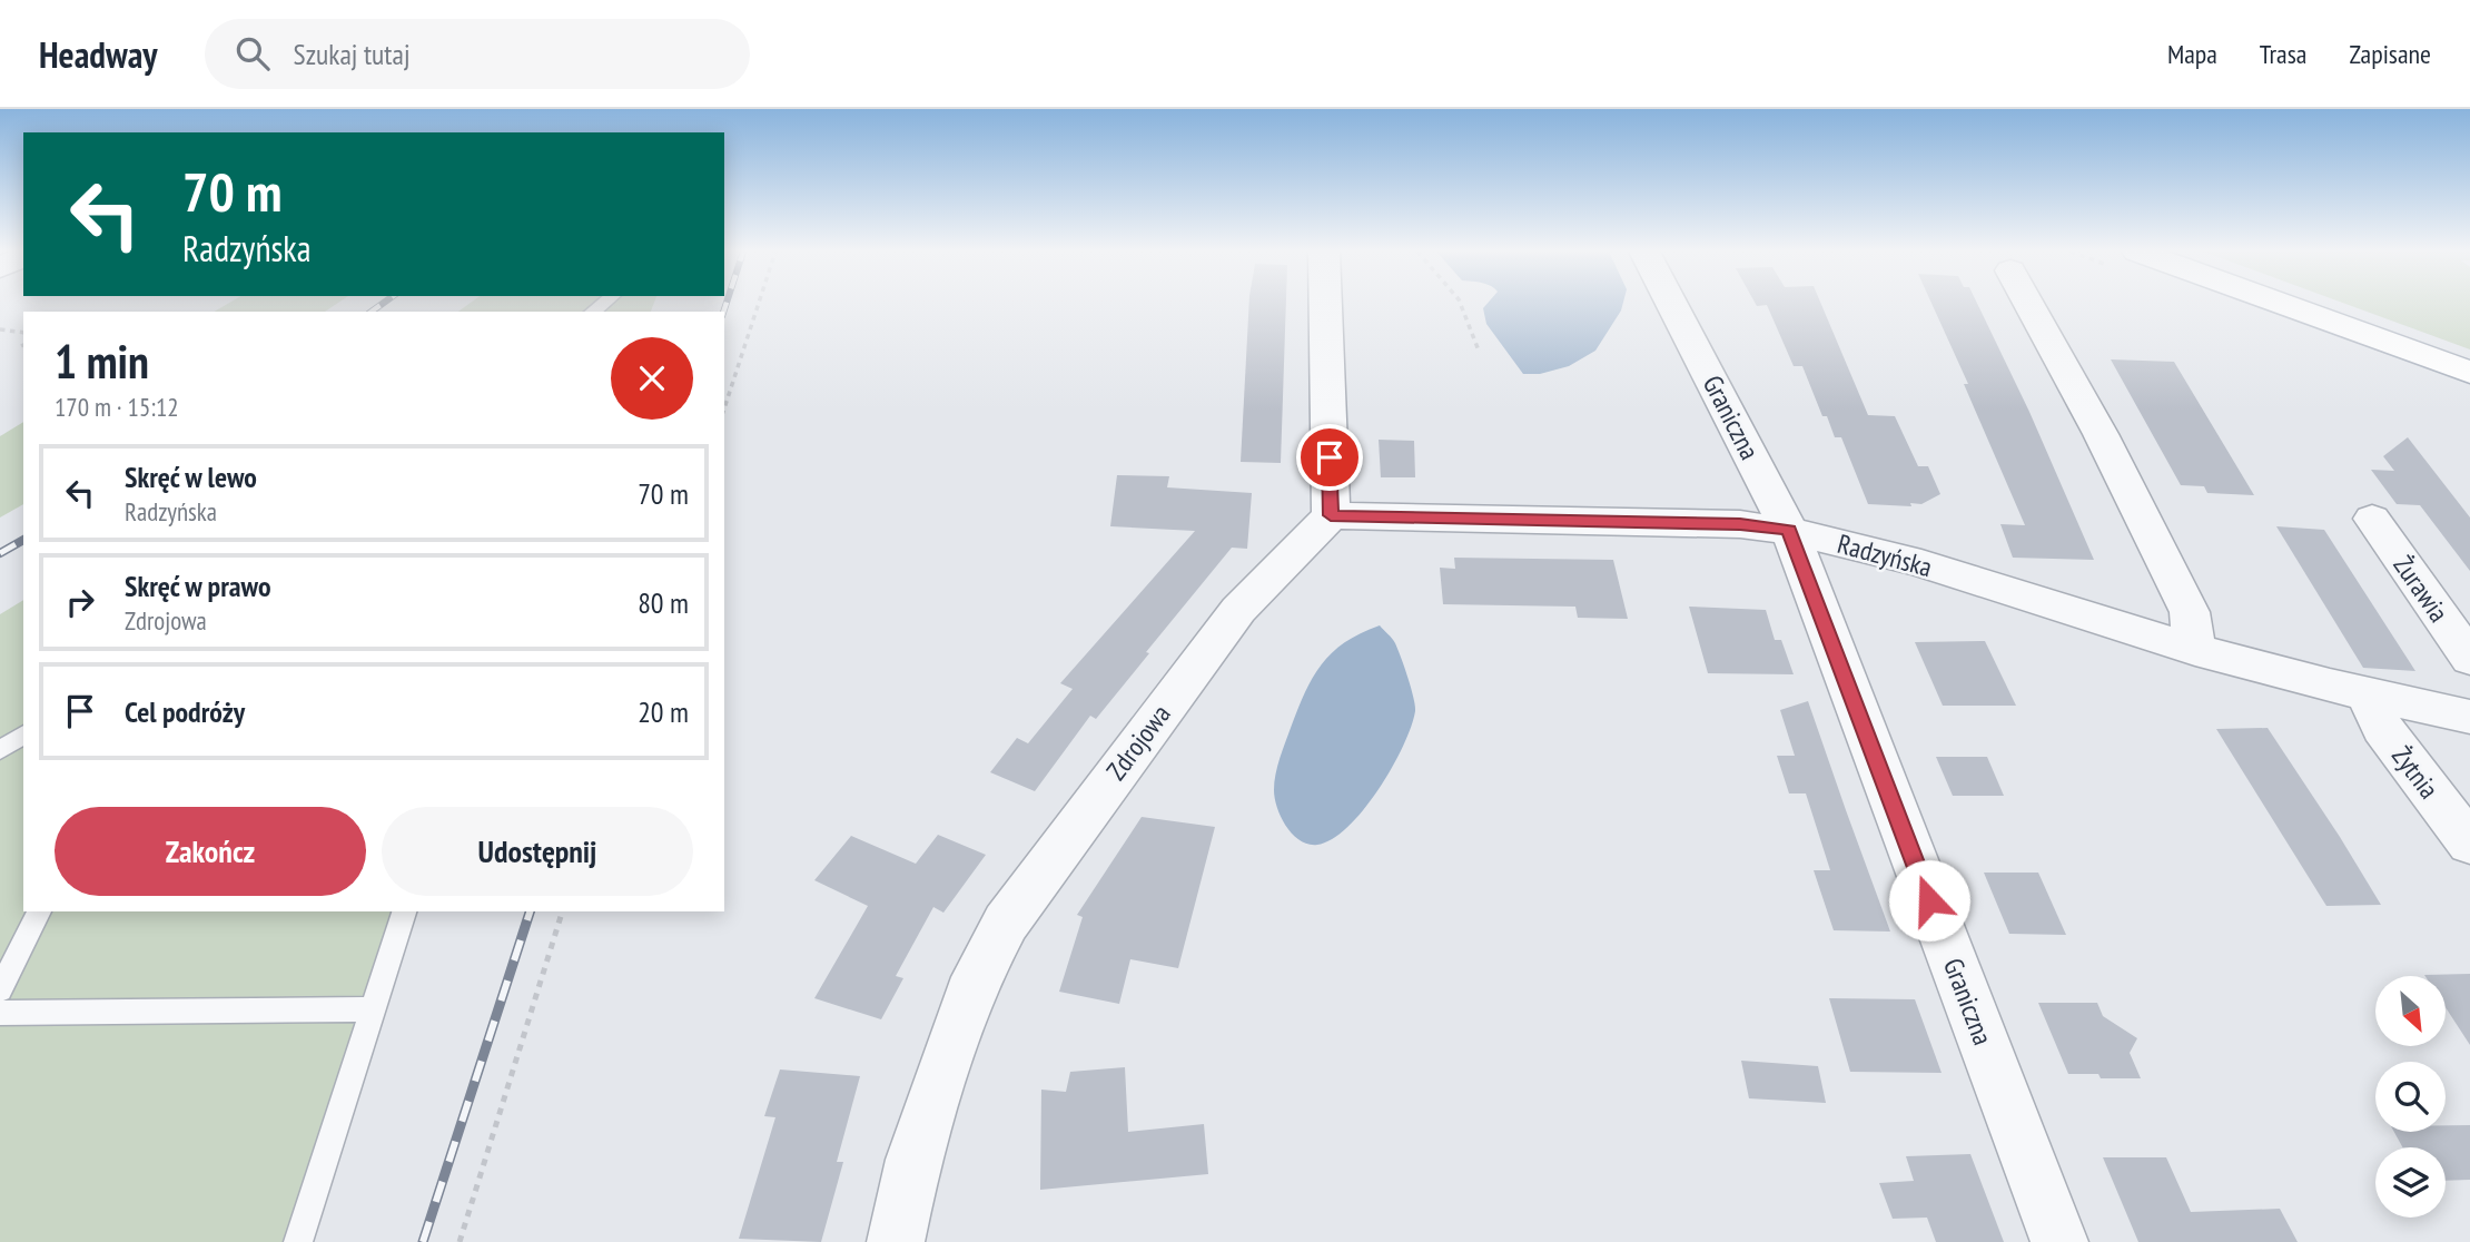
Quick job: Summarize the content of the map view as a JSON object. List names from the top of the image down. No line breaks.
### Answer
{"streets":{"street":["Graniczna","Radzyńska","Żurawia","Zdrojowa","Żytnia"]},"crossings":[["Graniczna","Radzyńska"],["Radzyńska","Zdrojowa"],["Radzyńska","Żytnia"]],"north":"bottom right","page":{"header":"Headway","search":"Szukaj tutaj","nav":["Mapa","Trasa","Zapisane"],"turn":["70 m","Radzyńska"],"heading":["1 min","170 m · 15:12"],"list":[{"name":"Skręć w lewo","note":"Radzyńska","value":"70 m"},{"name":"Skręć w prawo","note":"Zdrojowa","value":"80 m"},{"name":"Cel podróży","value":"20 m"}],"buttons":["Zakończ","Udostępnij"]}}
